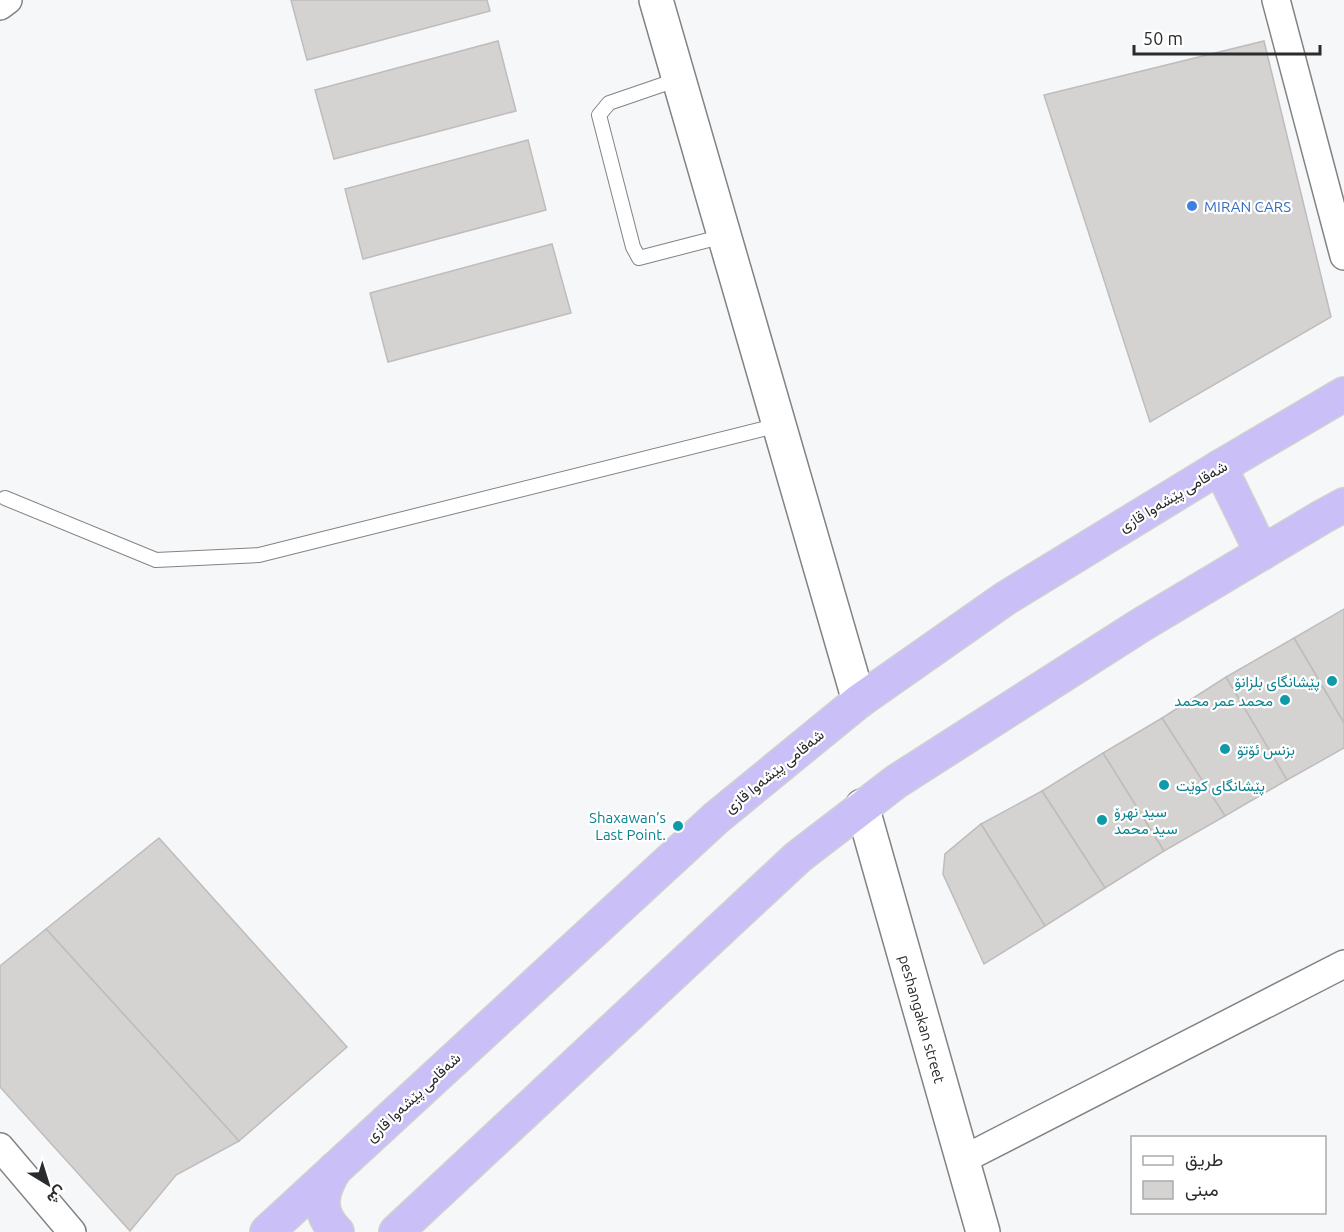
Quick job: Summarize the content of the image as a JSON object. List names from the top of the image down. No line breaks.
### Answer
{"streets":{"highway":["شەقامی پێشەوا قازی"],"street":["peshangakan street"]},"places":["MIRAN CARS","پێشانگای بلزانۆ","محمد عمر محمد","بزنس ئۆتۆ","پێشانگای كوێت","سید نهرۆ سید محمد","Shaxawan’s Last Point."],"legend":["طريق","مبنى"],"scale_bar":"50 m","north":"bottom right"}
